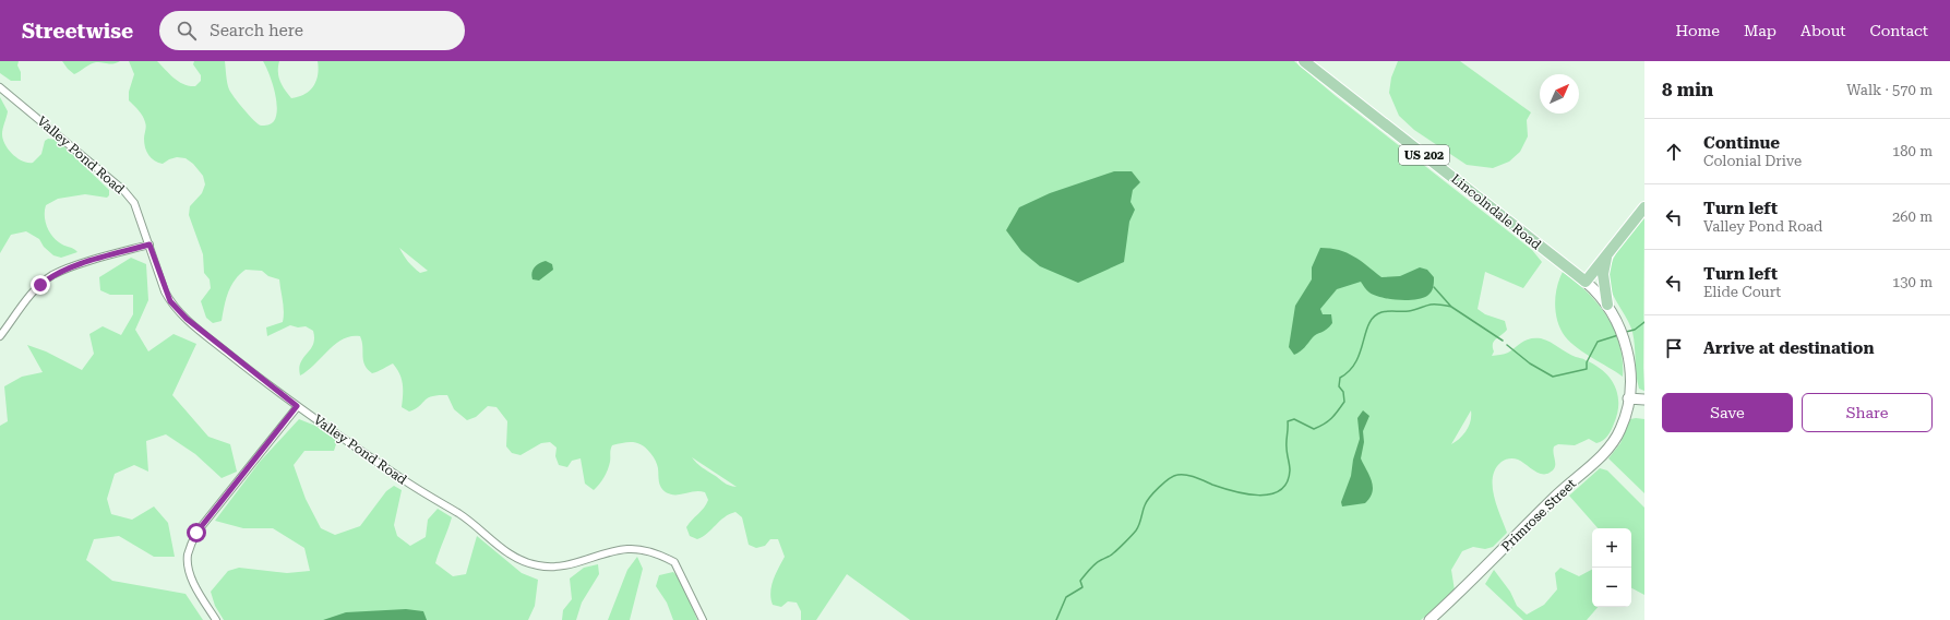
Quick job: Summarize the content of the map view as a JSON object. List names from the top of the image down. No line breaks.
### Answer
{"streets":{"main road":["US 202","Lincolndale Road","Primrose Street"],"street":["Valley Pond Road"]},"crossings":[["Lincolndale Road","Primrose Street"]],"north":"top right","page":{"header":"Streetwise","search":"Search here","nav":["Home","Map","About","Contact"],"heading":["8 min","Walk · 570 m"],"list":[["Continue","Colonial Drive","180 m"],["Turn left","Valley Pond Road","260 m"],["Turn left","Elide Court","130 m"],"Arrive at destination"],"buttons":["Save","Share"],"map_buttons":["+","−"]}}
